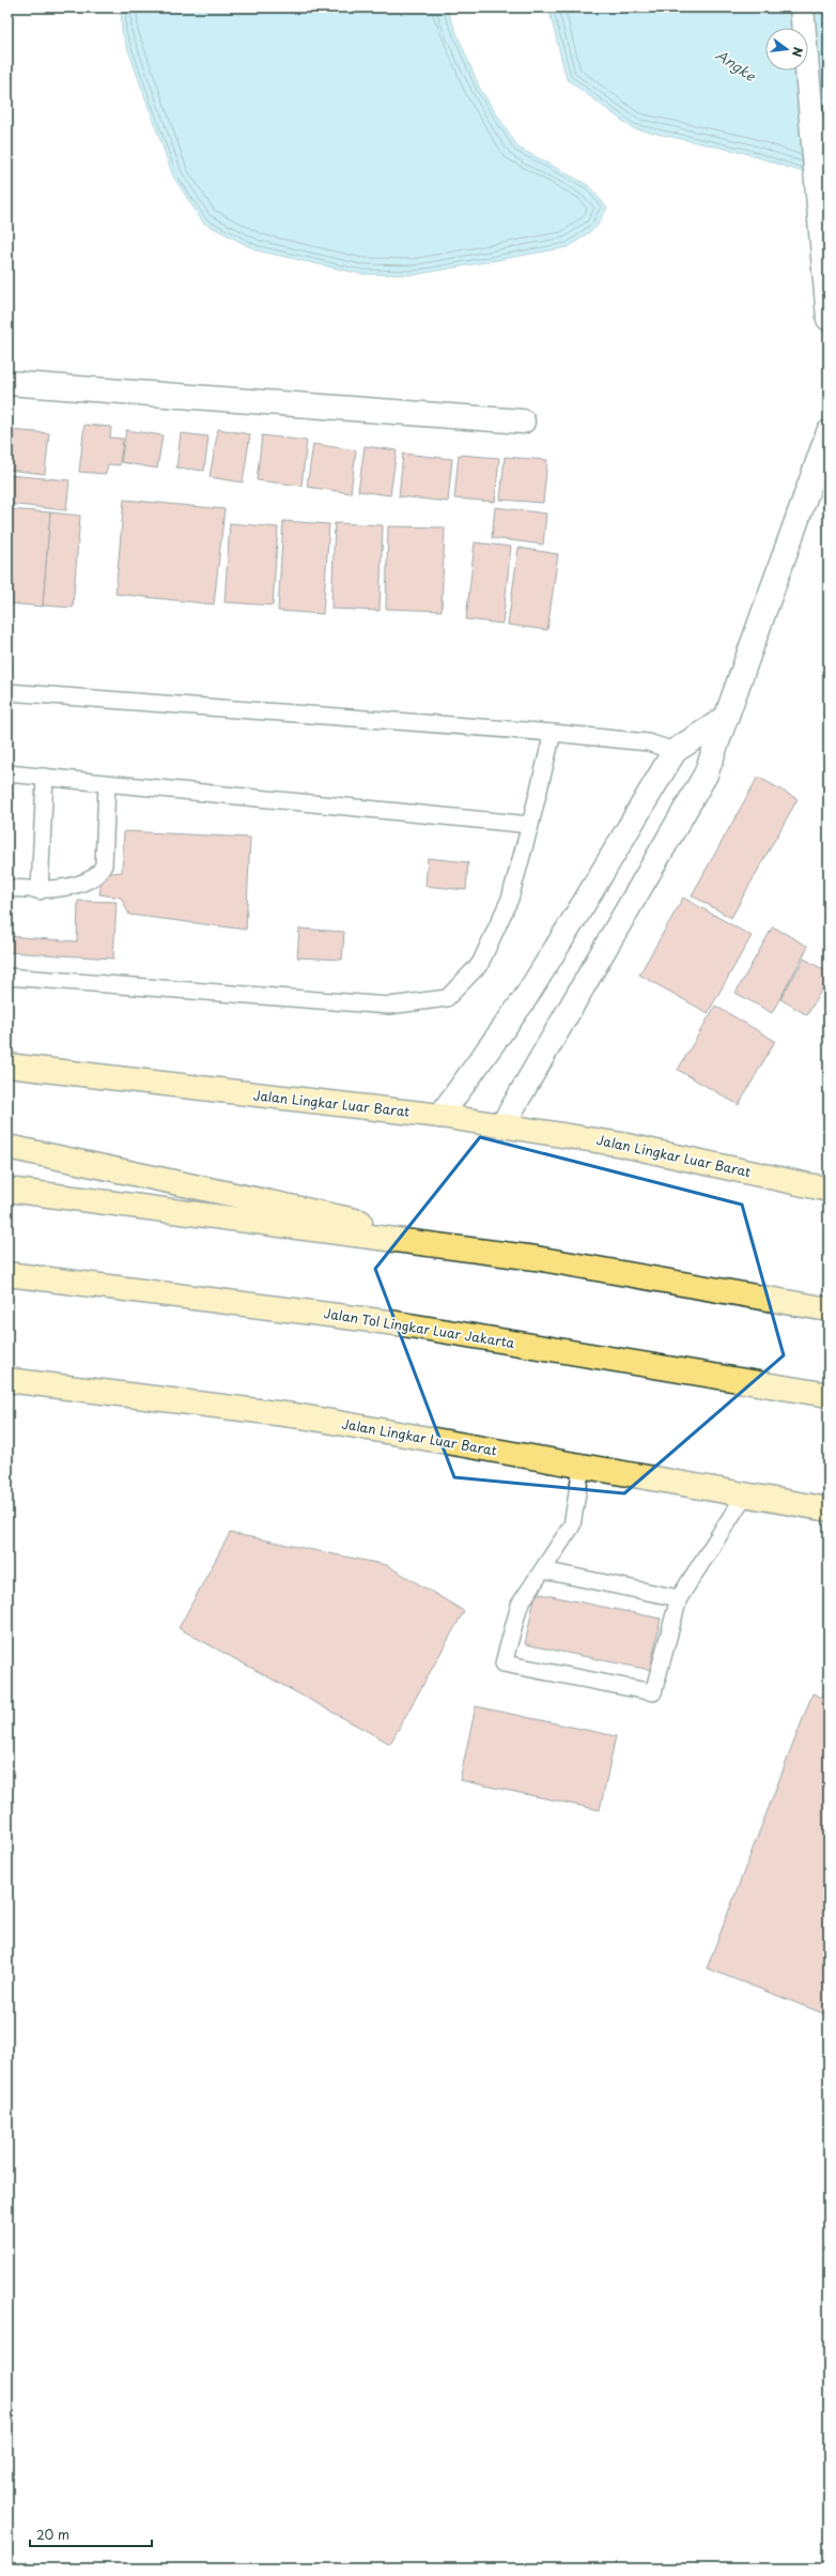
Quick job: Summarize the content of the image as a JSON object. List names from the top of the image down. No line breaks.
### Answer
{"streets":{"main road":["Jalan Lingkar Luar Barat","Jalan Tol Lingkar Luar Jakarta"]},"water":["Angke"],"scale_bar":"20 m","north":"right"}
